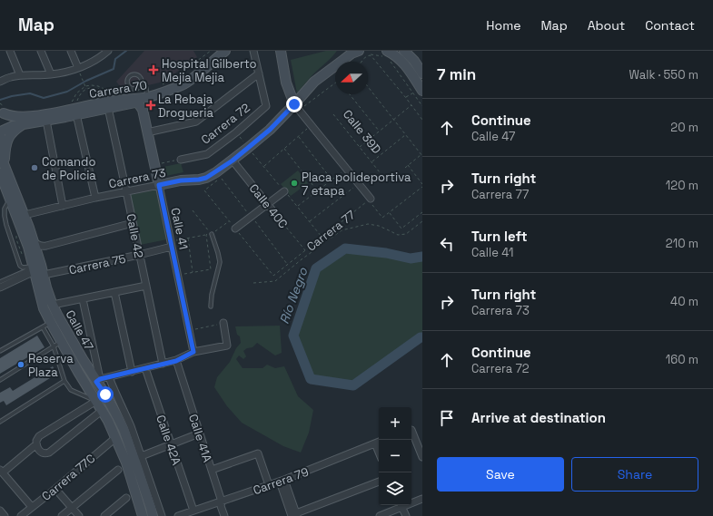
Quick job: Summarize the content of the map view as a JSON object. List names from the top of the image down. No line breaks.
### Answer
{"streets":{"street":["Carrera 70","Carrera 72","Carrera 73","Calle 40C","Calle 41","Calle 42","Carrera 75","Calle 47","Calle 41A","Calle 42A","Carrera 77C","Carrera 79"],"path":["Calle 39D","Carrera 77"]},"crossings":[["Carrera 70","Calle 41"],["Carrera 70","Calle 42"],["Carrera 73","Calle 40C"],["Carrera 73","Calle 41"],["Carrera 73","Calle 42"],["Carrera 73","Calle 47"],["Calle 40C","Carrera 77"],["Calle 41","Carrera 75"],["Calle 42","Carrera 75"],["Carrera 75","Calle 47"],["Calle 47","Carrera 77C"],["Calle 41A","Carrera 79"],["Calle 42A","Carrera 79"]],"water":["Río Negro"],"places":{"health":["Hospital Gilberto Mejia Mejia","La Rebaja Drogueria"],"other":["Comando de Policia","Placa polideportiva 7 etapa","Reserva Plaza"]},"north":"left","page":{"header":"Map","nav":["Home","Map","About","Contact"],"heading":["7 min","Walk · 550 m"],"list":[["Continue","Calle 47","20 m"],["Turn right","Carrera 77","120 m"],["Turn left","Calle 41","210 m"],["Turn right","Carrera 73","40 m"],["Continue","Carrera 72","160 m"],"Arrive at destination"],"map_buttons":["+","−"],"buttons":["Save","Share"]}}
